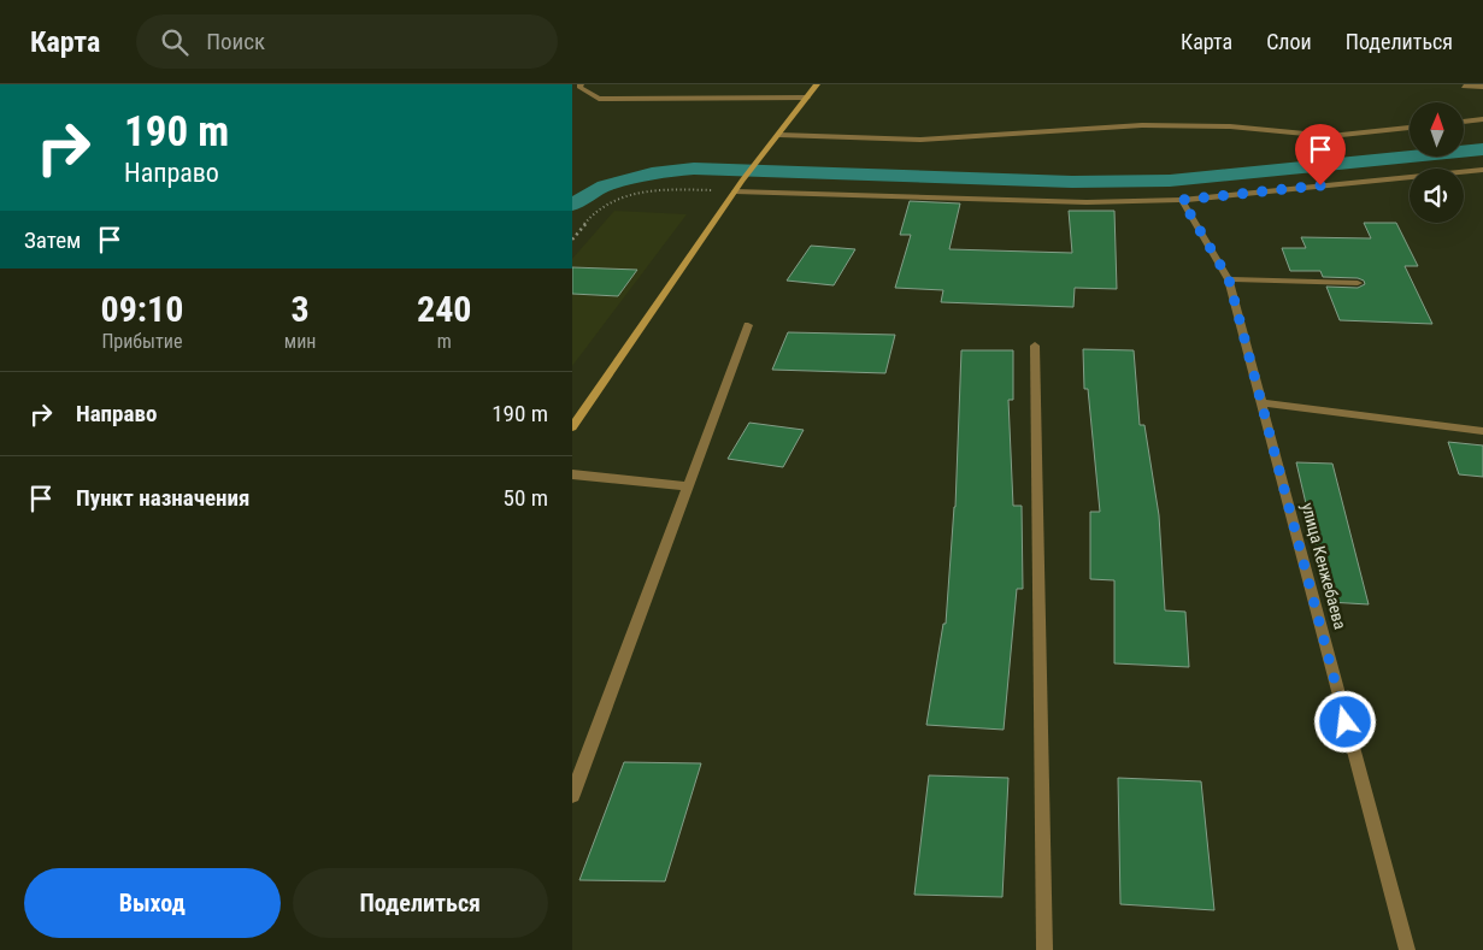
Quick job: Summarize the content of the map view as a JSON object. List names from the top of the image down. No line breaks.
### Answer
{"streets":{"street":["улица Кенжебаева"]},"north":"top","page":{"header":"Карта","search":"Поиск","nav":["Карта","Слои","Поделиться"],"turn":["190 m","Направо"],"then":"Затем","eta":["09:10","Прибытие","3","мин","240","m"],"list":[{"name":"Направо","value":"190 m"},{"name":"Пункт назначения","value":"50 m"}],"buttons":["Выход","Поделиться"]}}
